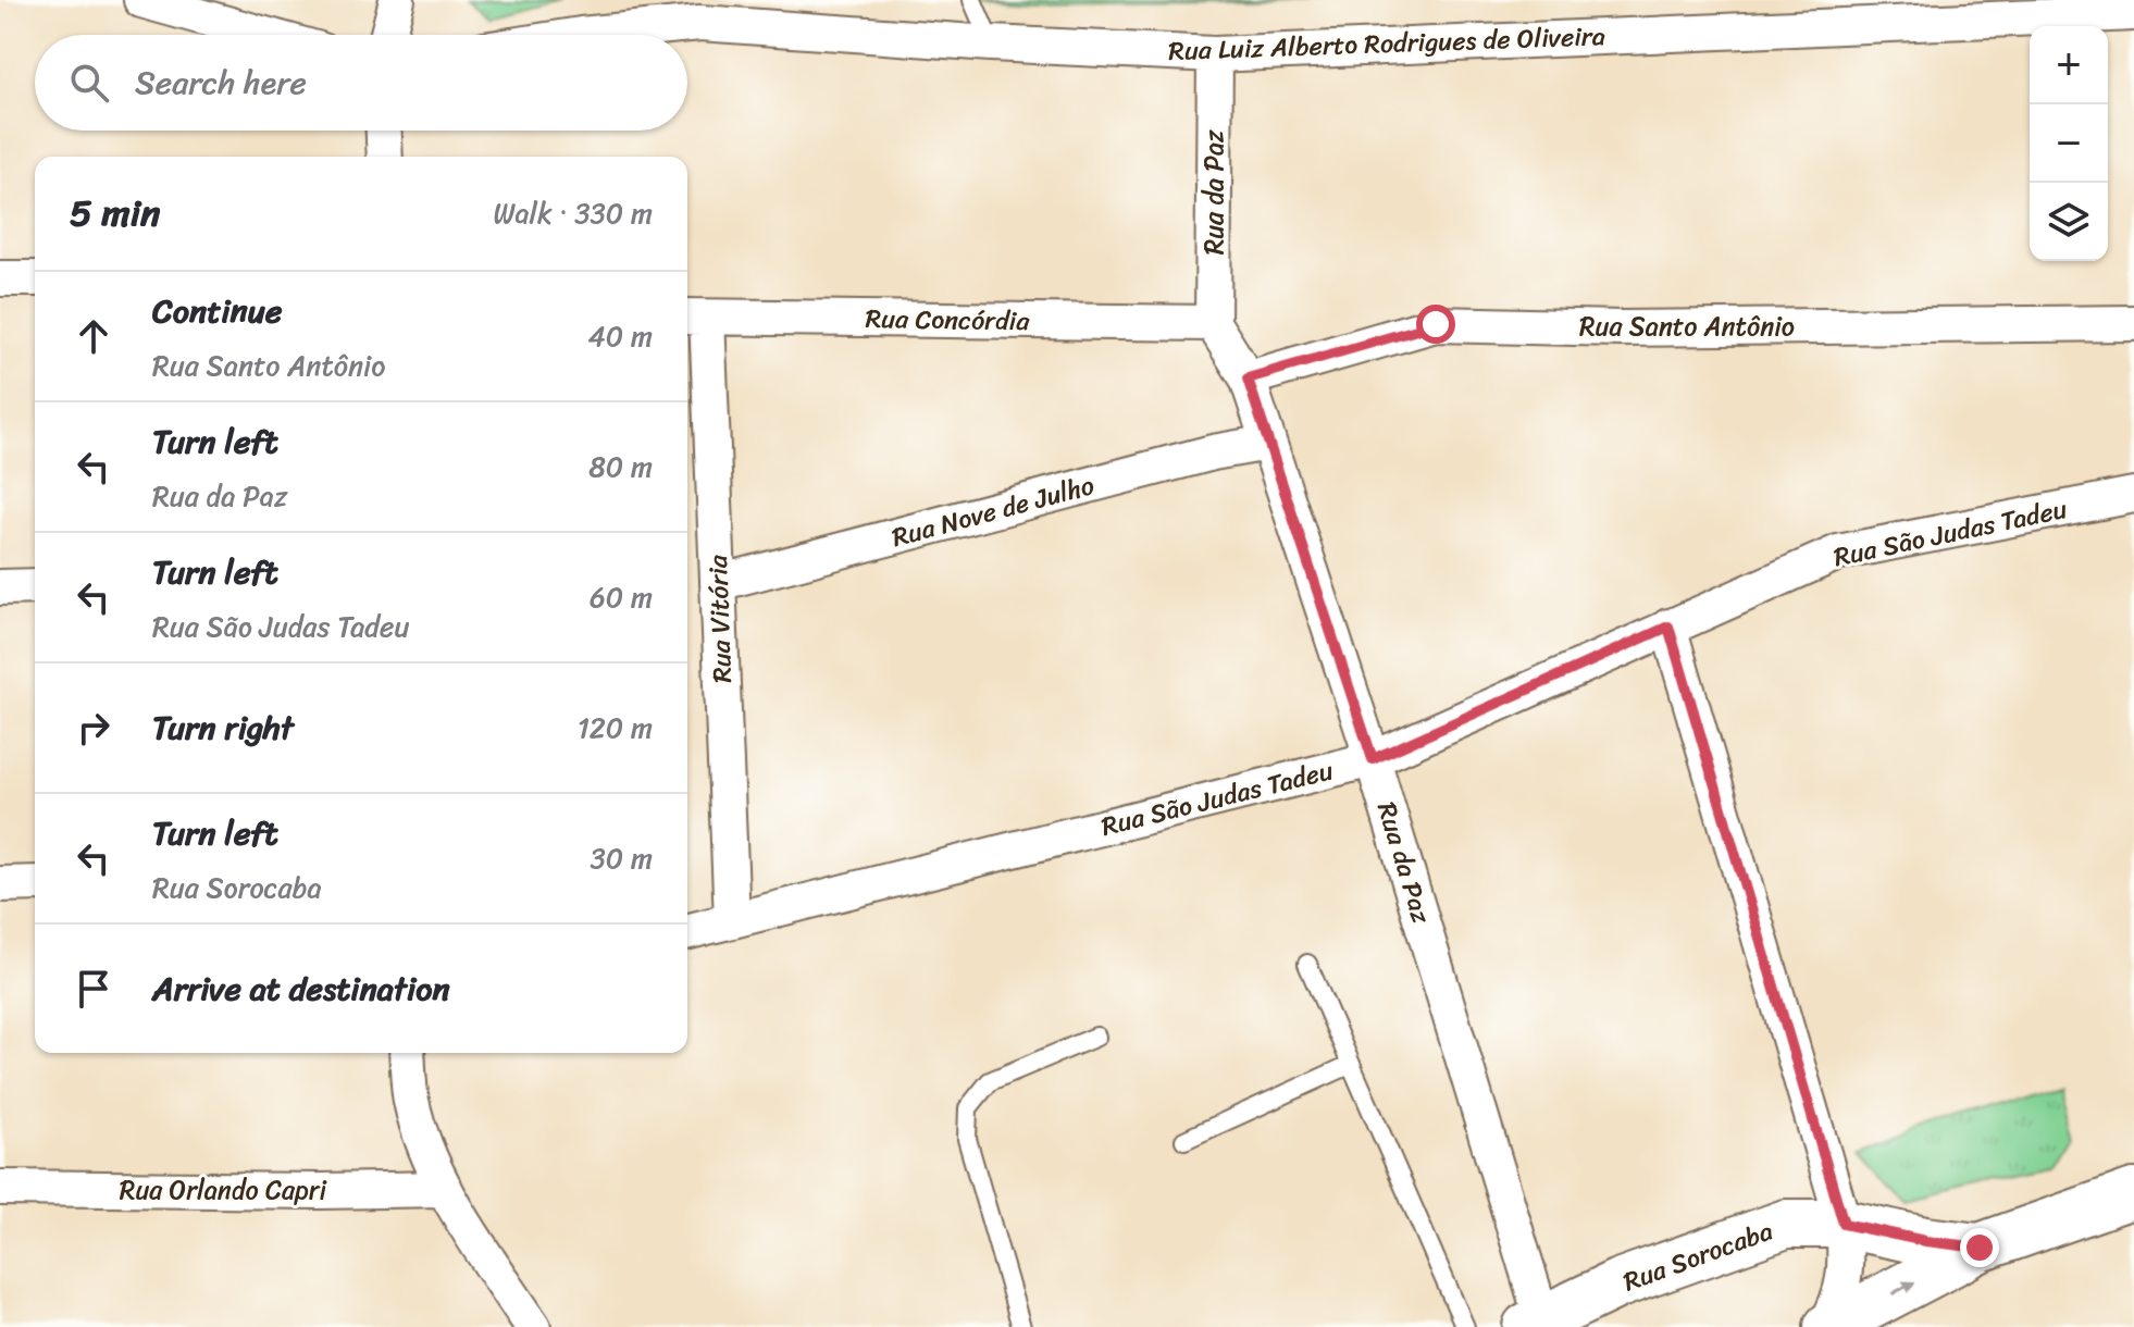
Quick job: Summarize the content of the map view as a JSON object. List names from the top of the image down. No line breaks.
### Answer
{"streets":{"main road":["Rua Sorocaba"],"street":["Rua Luiz Alberto Rodrigues de Oliveira","Rua da Paz","Rua Concórdia","Rua Santo Antônio","Rua Nove de Julho","Rua São Judas Tadeu","Rua Vitória","Rua Orlando Capri"]},"crossings":[["Rua Luiz Alberto Rodrigues de Oliveira","Rua da Paz"],["Rua da Paz","Rua Concórdia"],["Rua da Paz","Rua Santo Antônio"],["Rua da Paz","Rua Nove de Julho"],["Rua da Paz","Rua São Judas Tadeu"],["Rua da Paz","Rua Sorocaba"],["Rua Concórdia","Rua Vitória"],["Rua Nove de Julho","Rua Vitória"],["Rua São Judas Tadeu","Rua Vitória"]],"page":{"map_buttons":["+","−"],"search":"Search here","heading":["5 min","Walk · 330 m"],"list":[["Continue","Rua Santo Antônio","40 m"],["Turn left","Rua da Paz","80 m"],["Turn left","Rua São Judas Tadeu","60 m"],["Turn right","120 m"],["Turn left","Rua Sorocaba","30 m"],"Arrive at destination"]}}
